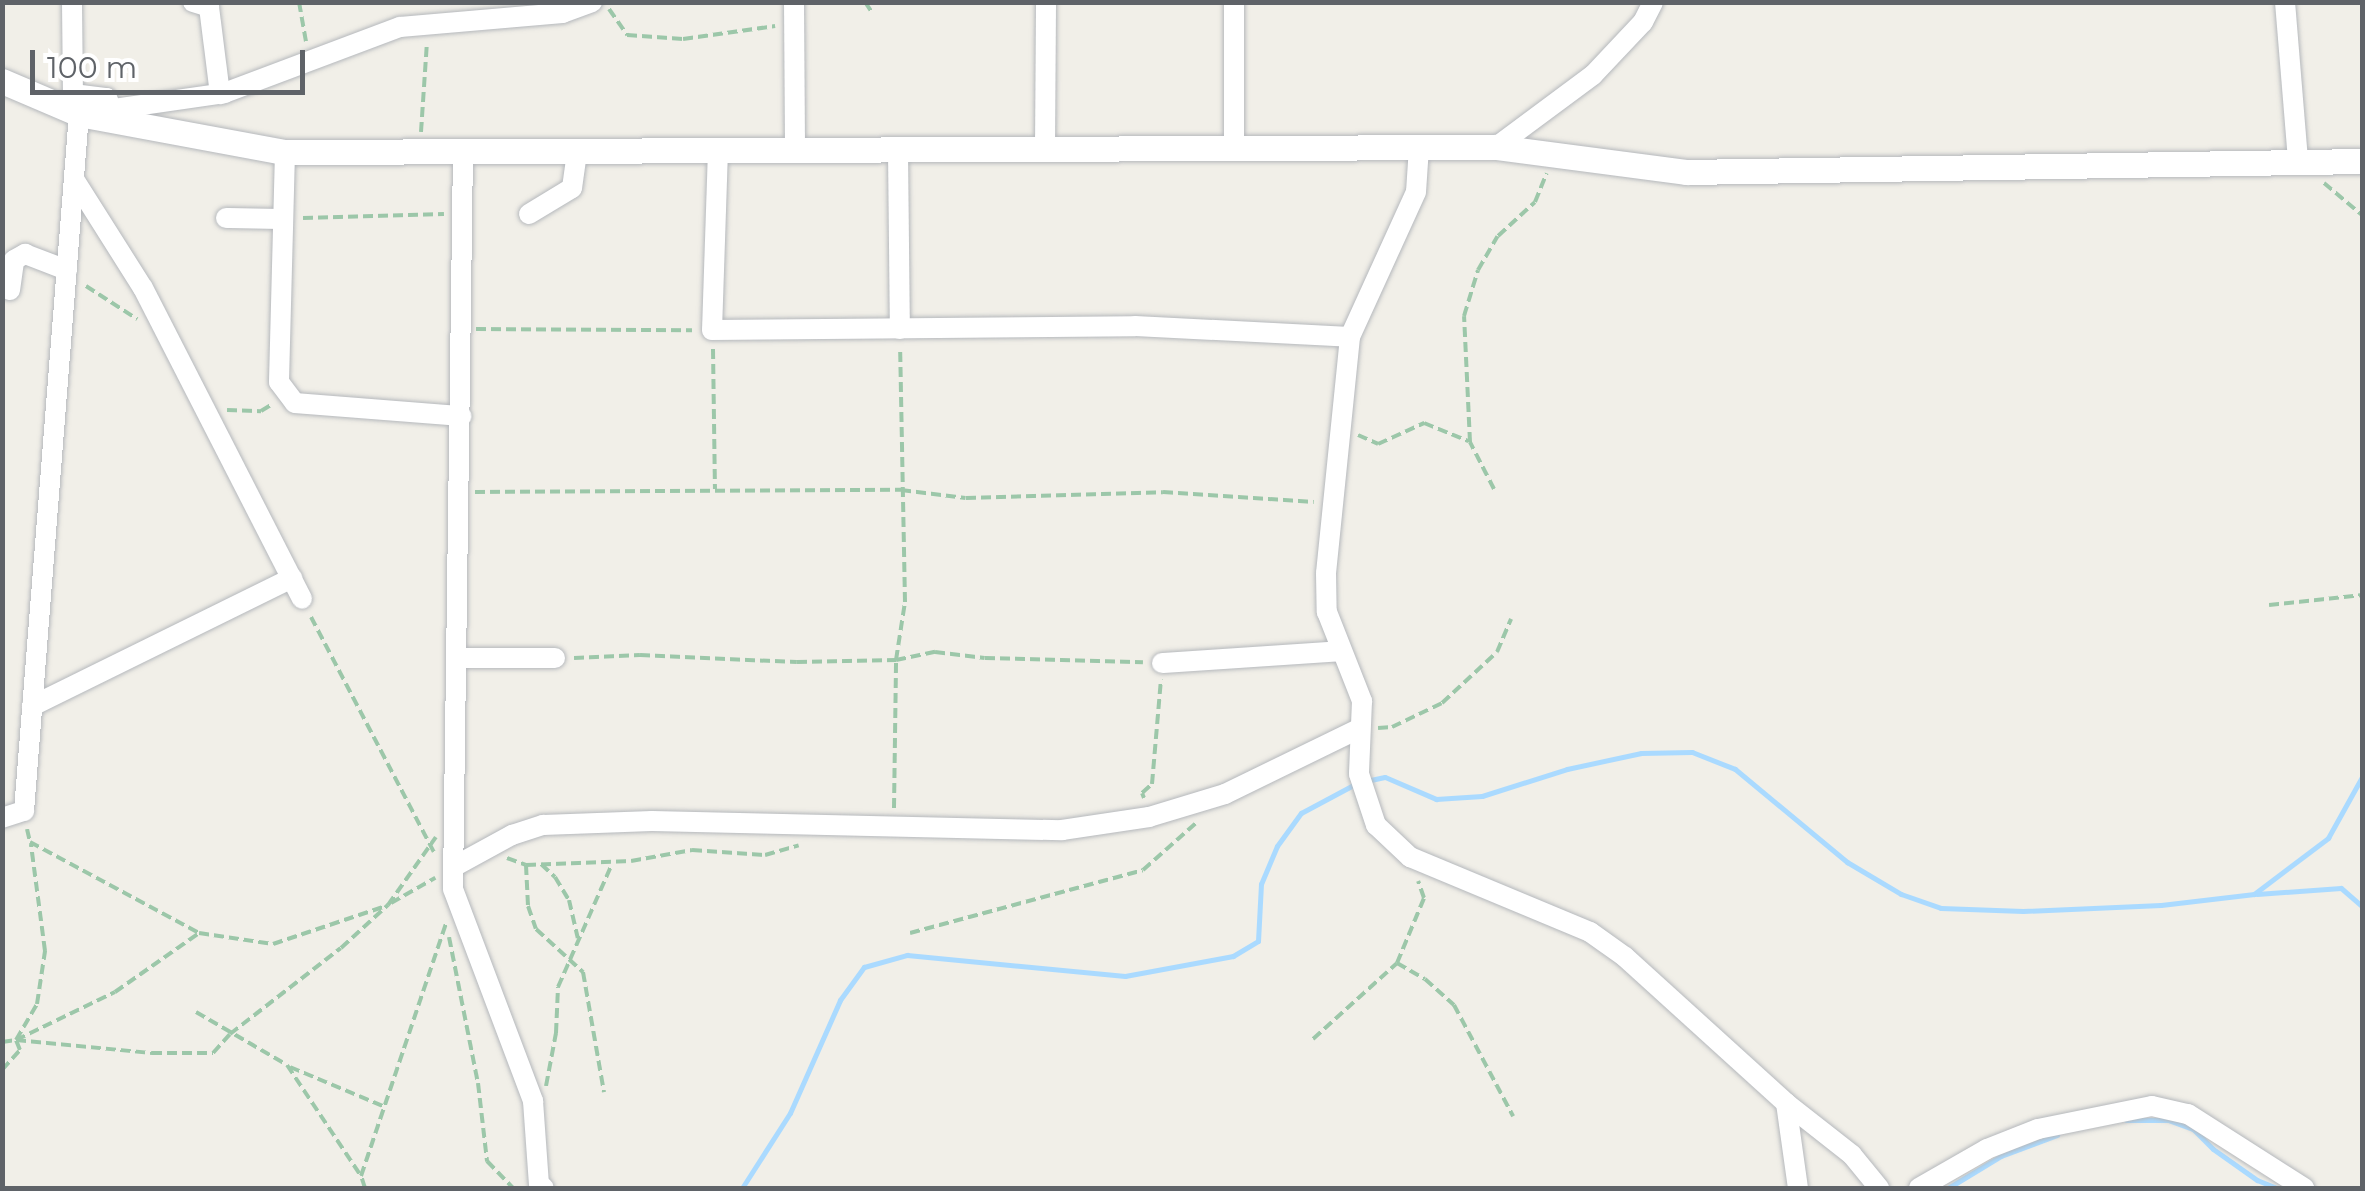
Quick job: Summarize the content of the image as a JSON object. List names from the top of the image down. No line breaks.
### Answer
{"scale_bar":"100 m"}
